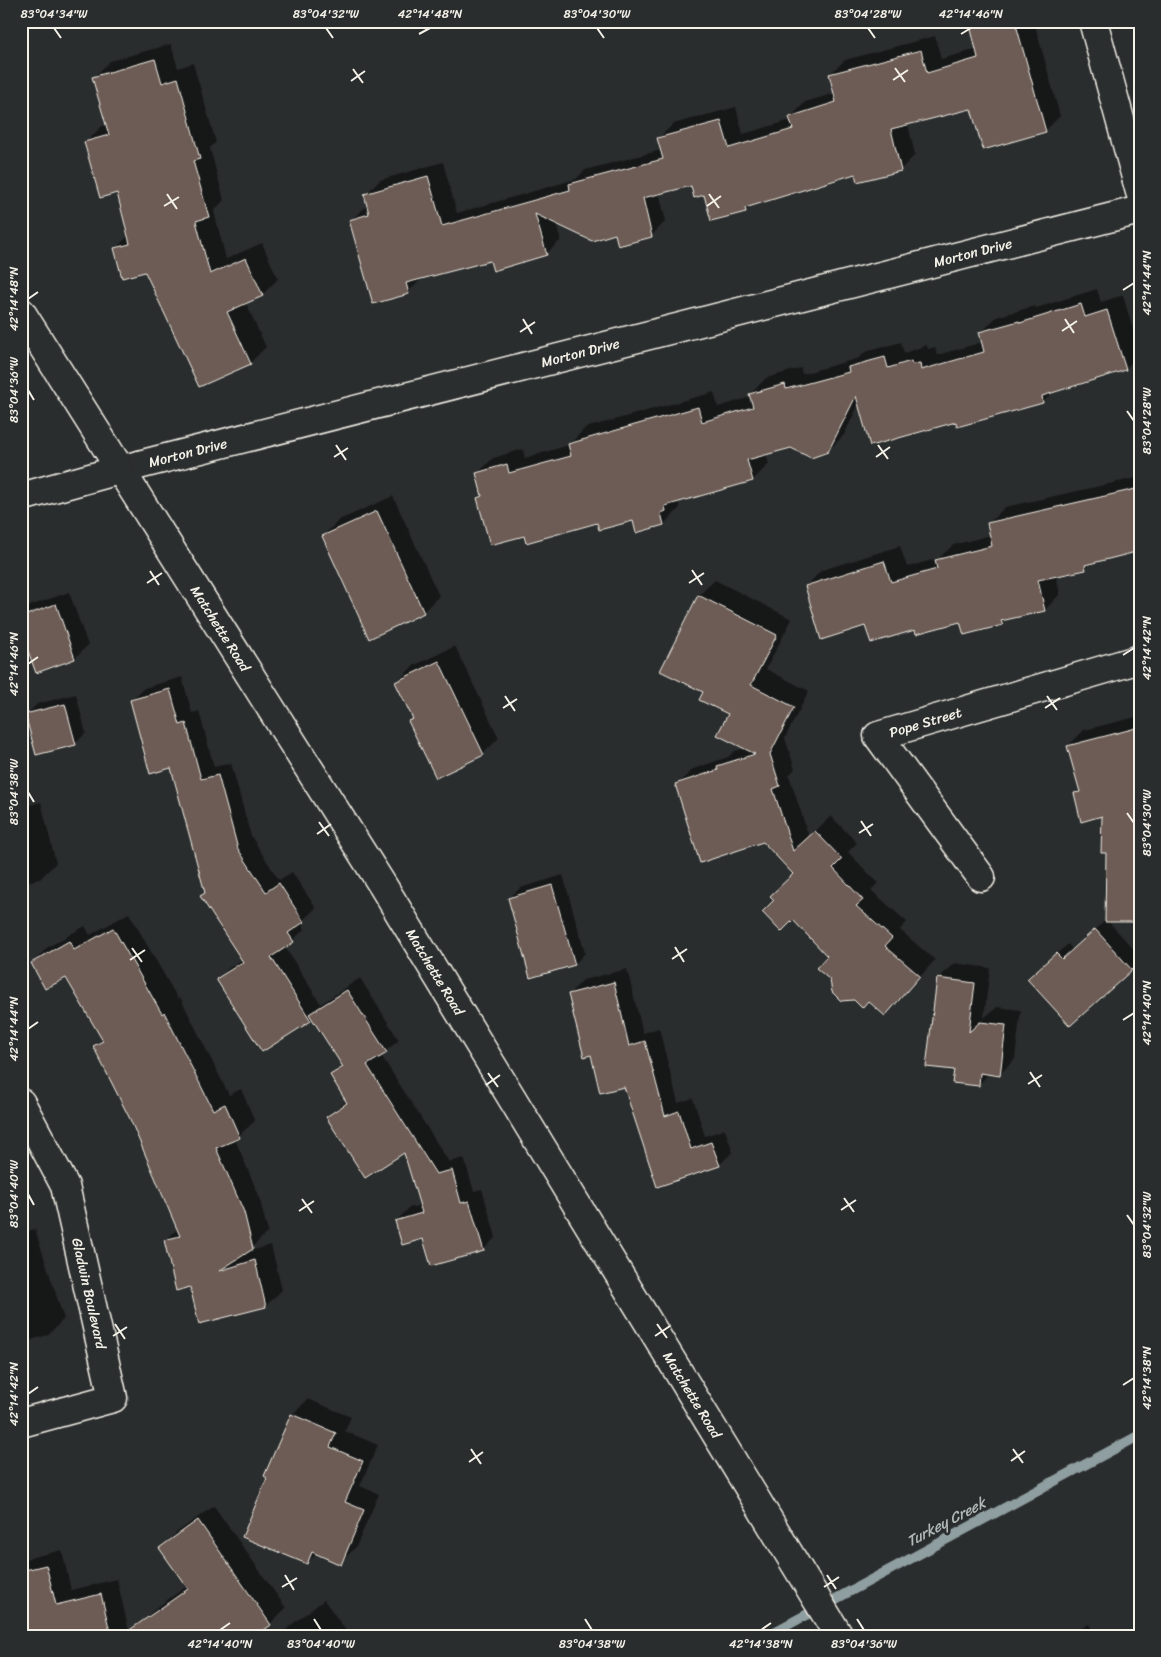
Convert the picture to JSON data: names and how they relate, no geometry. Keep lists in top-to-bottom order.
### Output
{
  "streets": {
    "street": [
      "Morton Drive",
      "Matchette Road",
      "Pope Street",
      "Gladwin Boulevard"
    ]
  },
  "crossings": [
    ["Morton Drive", "Matchette Road"]
  ],
  "water": ["Turkey Creek"],
  "coordinates": [
    "83°04'34\"W",
    "83°04'32\"W",
    "42°14'48\"N",
    "83°04'30\"W",
    "83°04'28\"W",
    "42°14'46\"N",
    "42°14'44\"N",
    "83°04'36\"W",
    "42°14'42\"N",
    "83°04'38\"W",
    "42°14'40\"N",
    "83°04'40\"W",
    "42°14'38\"N"
  ]
}
